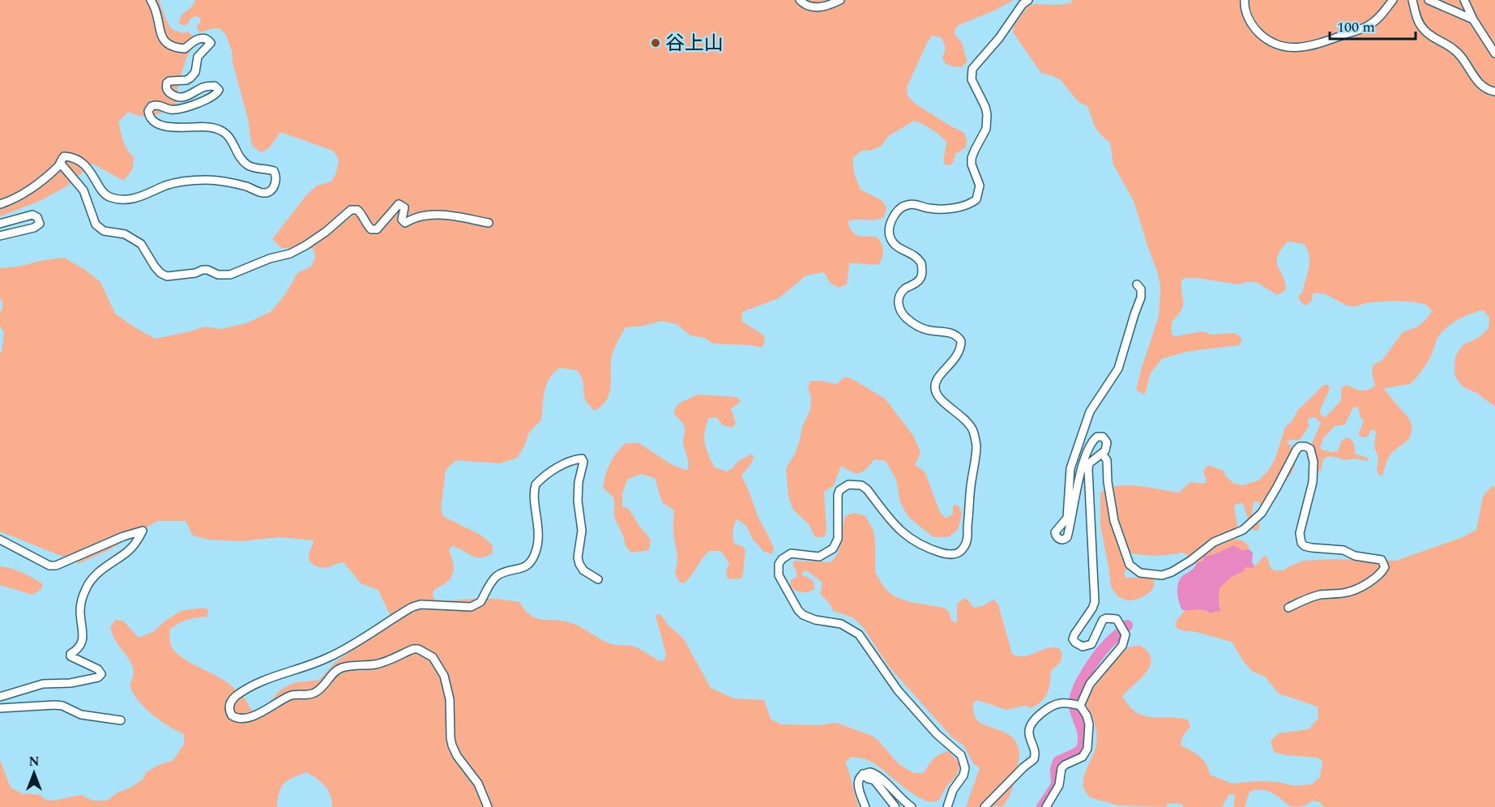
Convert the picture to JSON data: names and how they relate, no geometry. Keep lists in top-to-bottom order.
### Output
{
  "places": ["谷上山"],
  "scale_bar": "100 m",
  "north": "top"
}
